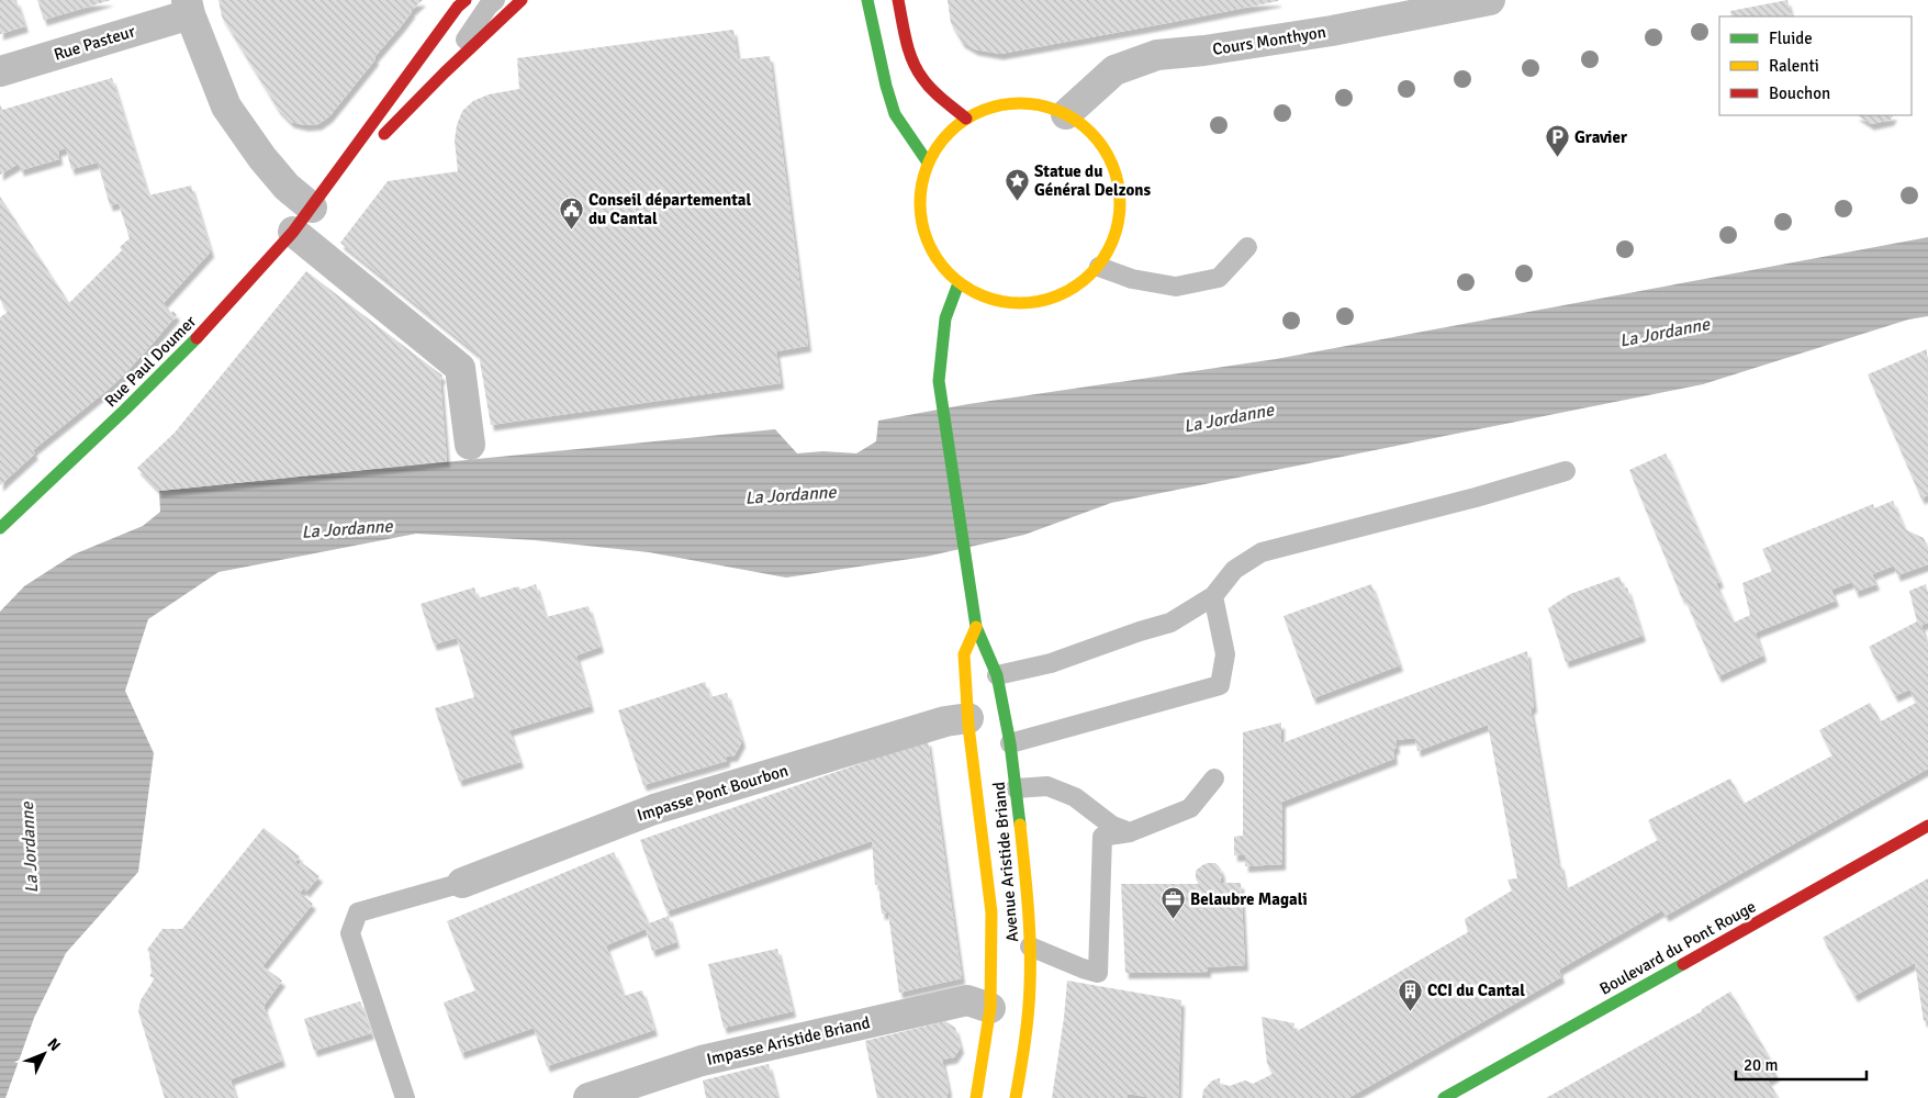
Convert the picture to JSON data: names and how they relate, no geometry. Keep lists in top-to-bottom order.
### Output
{
  "streets": {
    "main road": ["Rue Paul Doumer", "Avenue Aristide Briand", "Boulevard du Pont Rouge"],
    "street": [
      "Cours Monthyon",
      "Rue Pasteur",
      "Impasse Pont Bourbon",
      "Impasse Aristide Briand"
    ]
  },
  "crossings": [
    ["Impasse Pont Bourbon", "Avenue Aristide Briand"],
    ["Avenue Aristide Briand", "Impasse Aristide Briand"]
  ],
  "water": ["La Jordanne"],
  "places": {
    "parking": ["Gravier"],
    "place": ["Statue du Général Delzons"],
    "public building": ["Conseil départemental du Cantal"],
    "office": ["Belaubre Magali"],
    "building": ["CCI du Cantal"]
  },
  "legend": ["Fluide", "Ralenti", "Bouchon"],
  "scale_bar": "20 m",
  "north": "top right"
}
